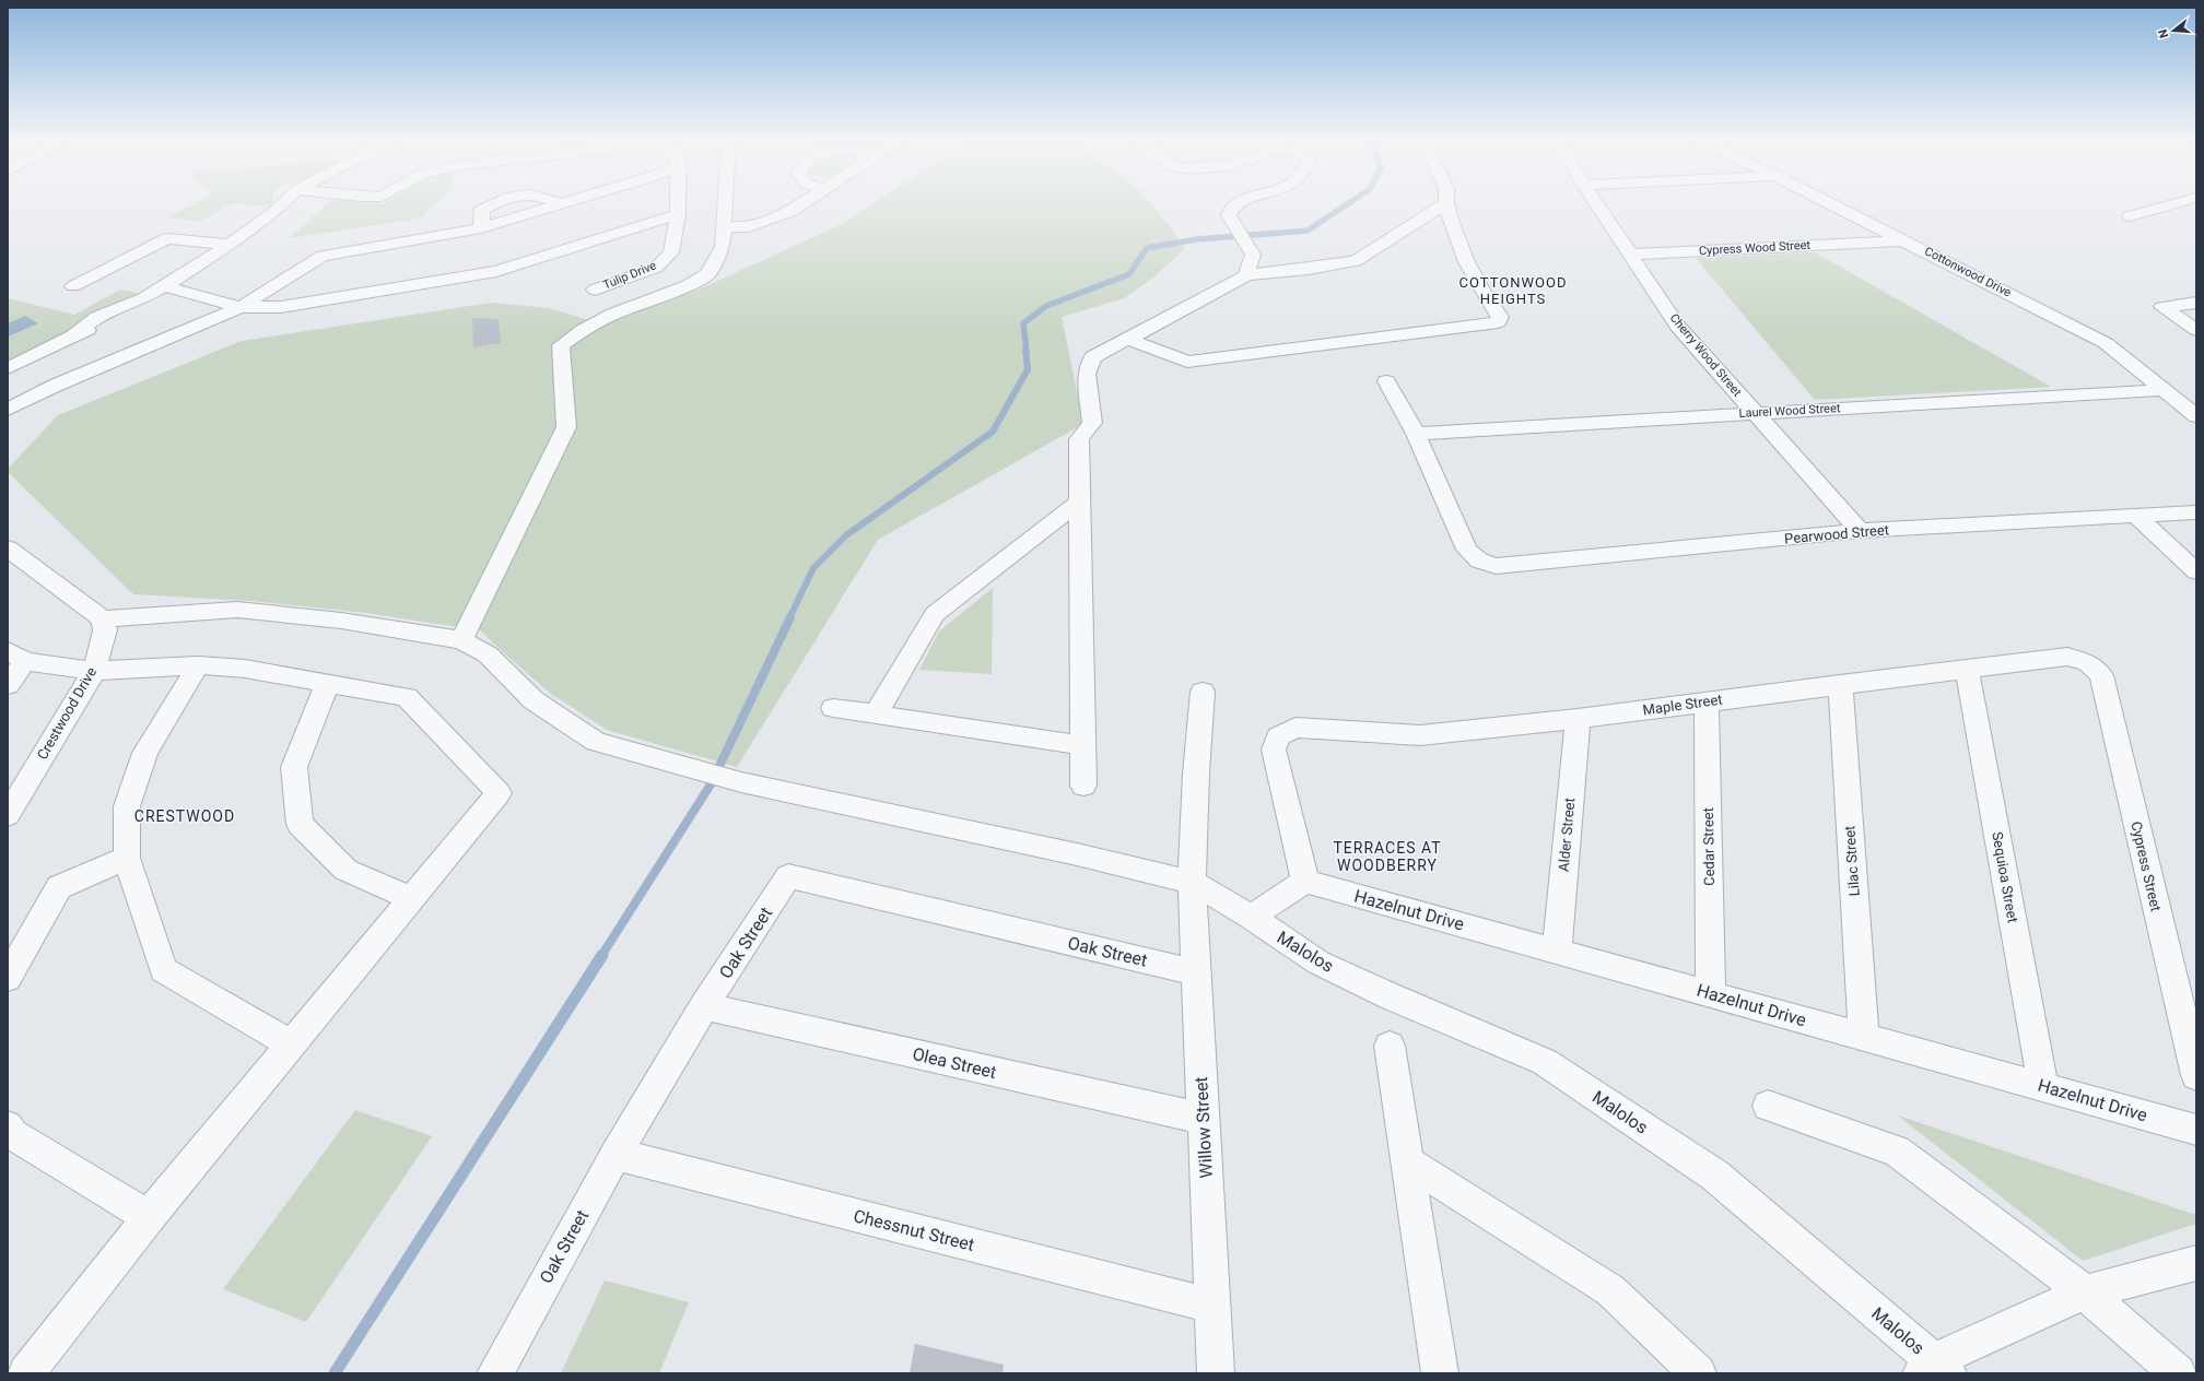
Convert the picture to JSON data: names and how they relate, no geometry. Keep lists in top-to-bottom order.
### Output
{
  "streets": {
    "street": [
      "Cypress Wood Street",
      "Cottonwood Drive",
      "Tulip Drive",
      "Cherry Wood Street",
      "Laurel Wood Street",
      "Pearwood Street",
      "Maple Street",
      "Crestwood Drive",
      "Alder Street",
      "Cedar Street",
      "Lilac Street",
      "Cypress Street",
      "Sequioa Street",
      "Hazelnut Drive",
      "Oak Street",
      "Malolos",
      "Olea Street",
      "Willow Street",
      "Chessnut Street"
    ]
  },
  "crossings": [
    ["Cypress Wood Street", "Cottonwood Drive"],
    ["Cypress Wood Street", "Cherry Wood Street"],
    ["Cottonwood Drive", "Laurel Wood Street"],
    ["Cherry Wood Street", "Laurel Wood Street"],
    ["Cherry Wood Street", "Pearwood Street"],
    ["Laurel Wood Street", "Pearwood Street"],
    ["Maple Street", "Alder Street"],
    ["Maple Street", "Cedar Street"],
    ["Maple Street", "Lilac Street"],
    ["Maple Street", "Cypress Street"],
    ["Maple Street", "Sequioa Street"],
    ["Maple Street", "Hazelnut Drive"],
    ["Crestwood Drive", "Malolos"],
    ["Alder Street", "Hazelnut Drive"],
    ["Cedar Street", "Hazelnut Drive"],
    ["Lilac Street", "Hazelnut Drive"],
    ["Sequioa Street", "Hazelnut Drive"],
    ["Oak Street", "Olea Street"],
    ["Oak Street", "Willow Street"],
    ["Oak Street", "Chessnut Street"],
    ["Malolos", "Willow Street"],
    ["Olea Street", "Willow Street"],
    ["Willow Street", "Chessnut Street"]
  ],
  "districts": ["COTTONWOOD HEIGHTS", "CRESTWOOD", "TERRACES AT WOODBERRY"],
  "north": "left"
}
